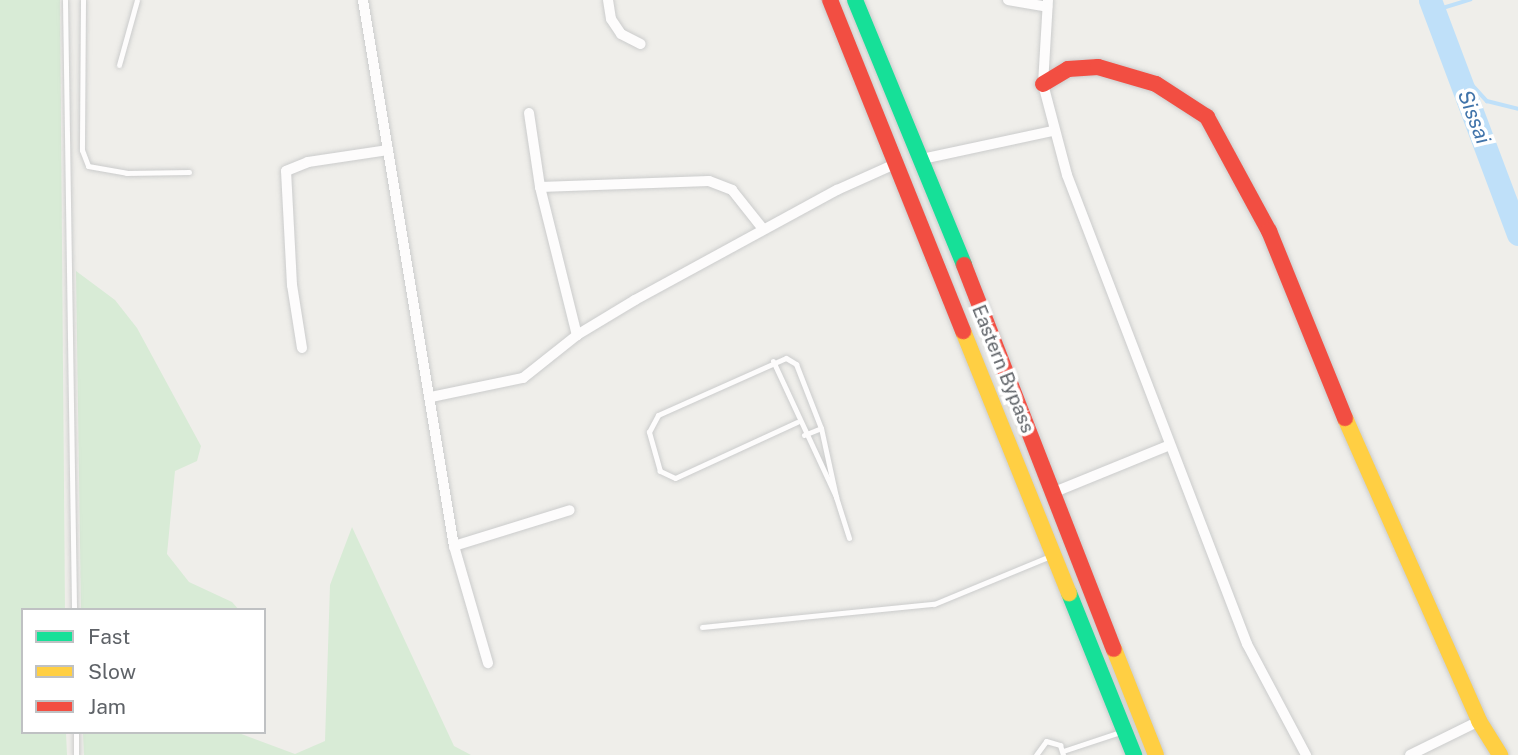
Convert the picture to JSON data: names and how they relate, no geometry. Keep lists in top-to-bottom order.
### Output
{
  "streets": {
    "main road": ["Eastern Bypass"]
  },
  "water": ["Sissai"],
  "legend": ["Fast", "Slow", "Jam"]
}
